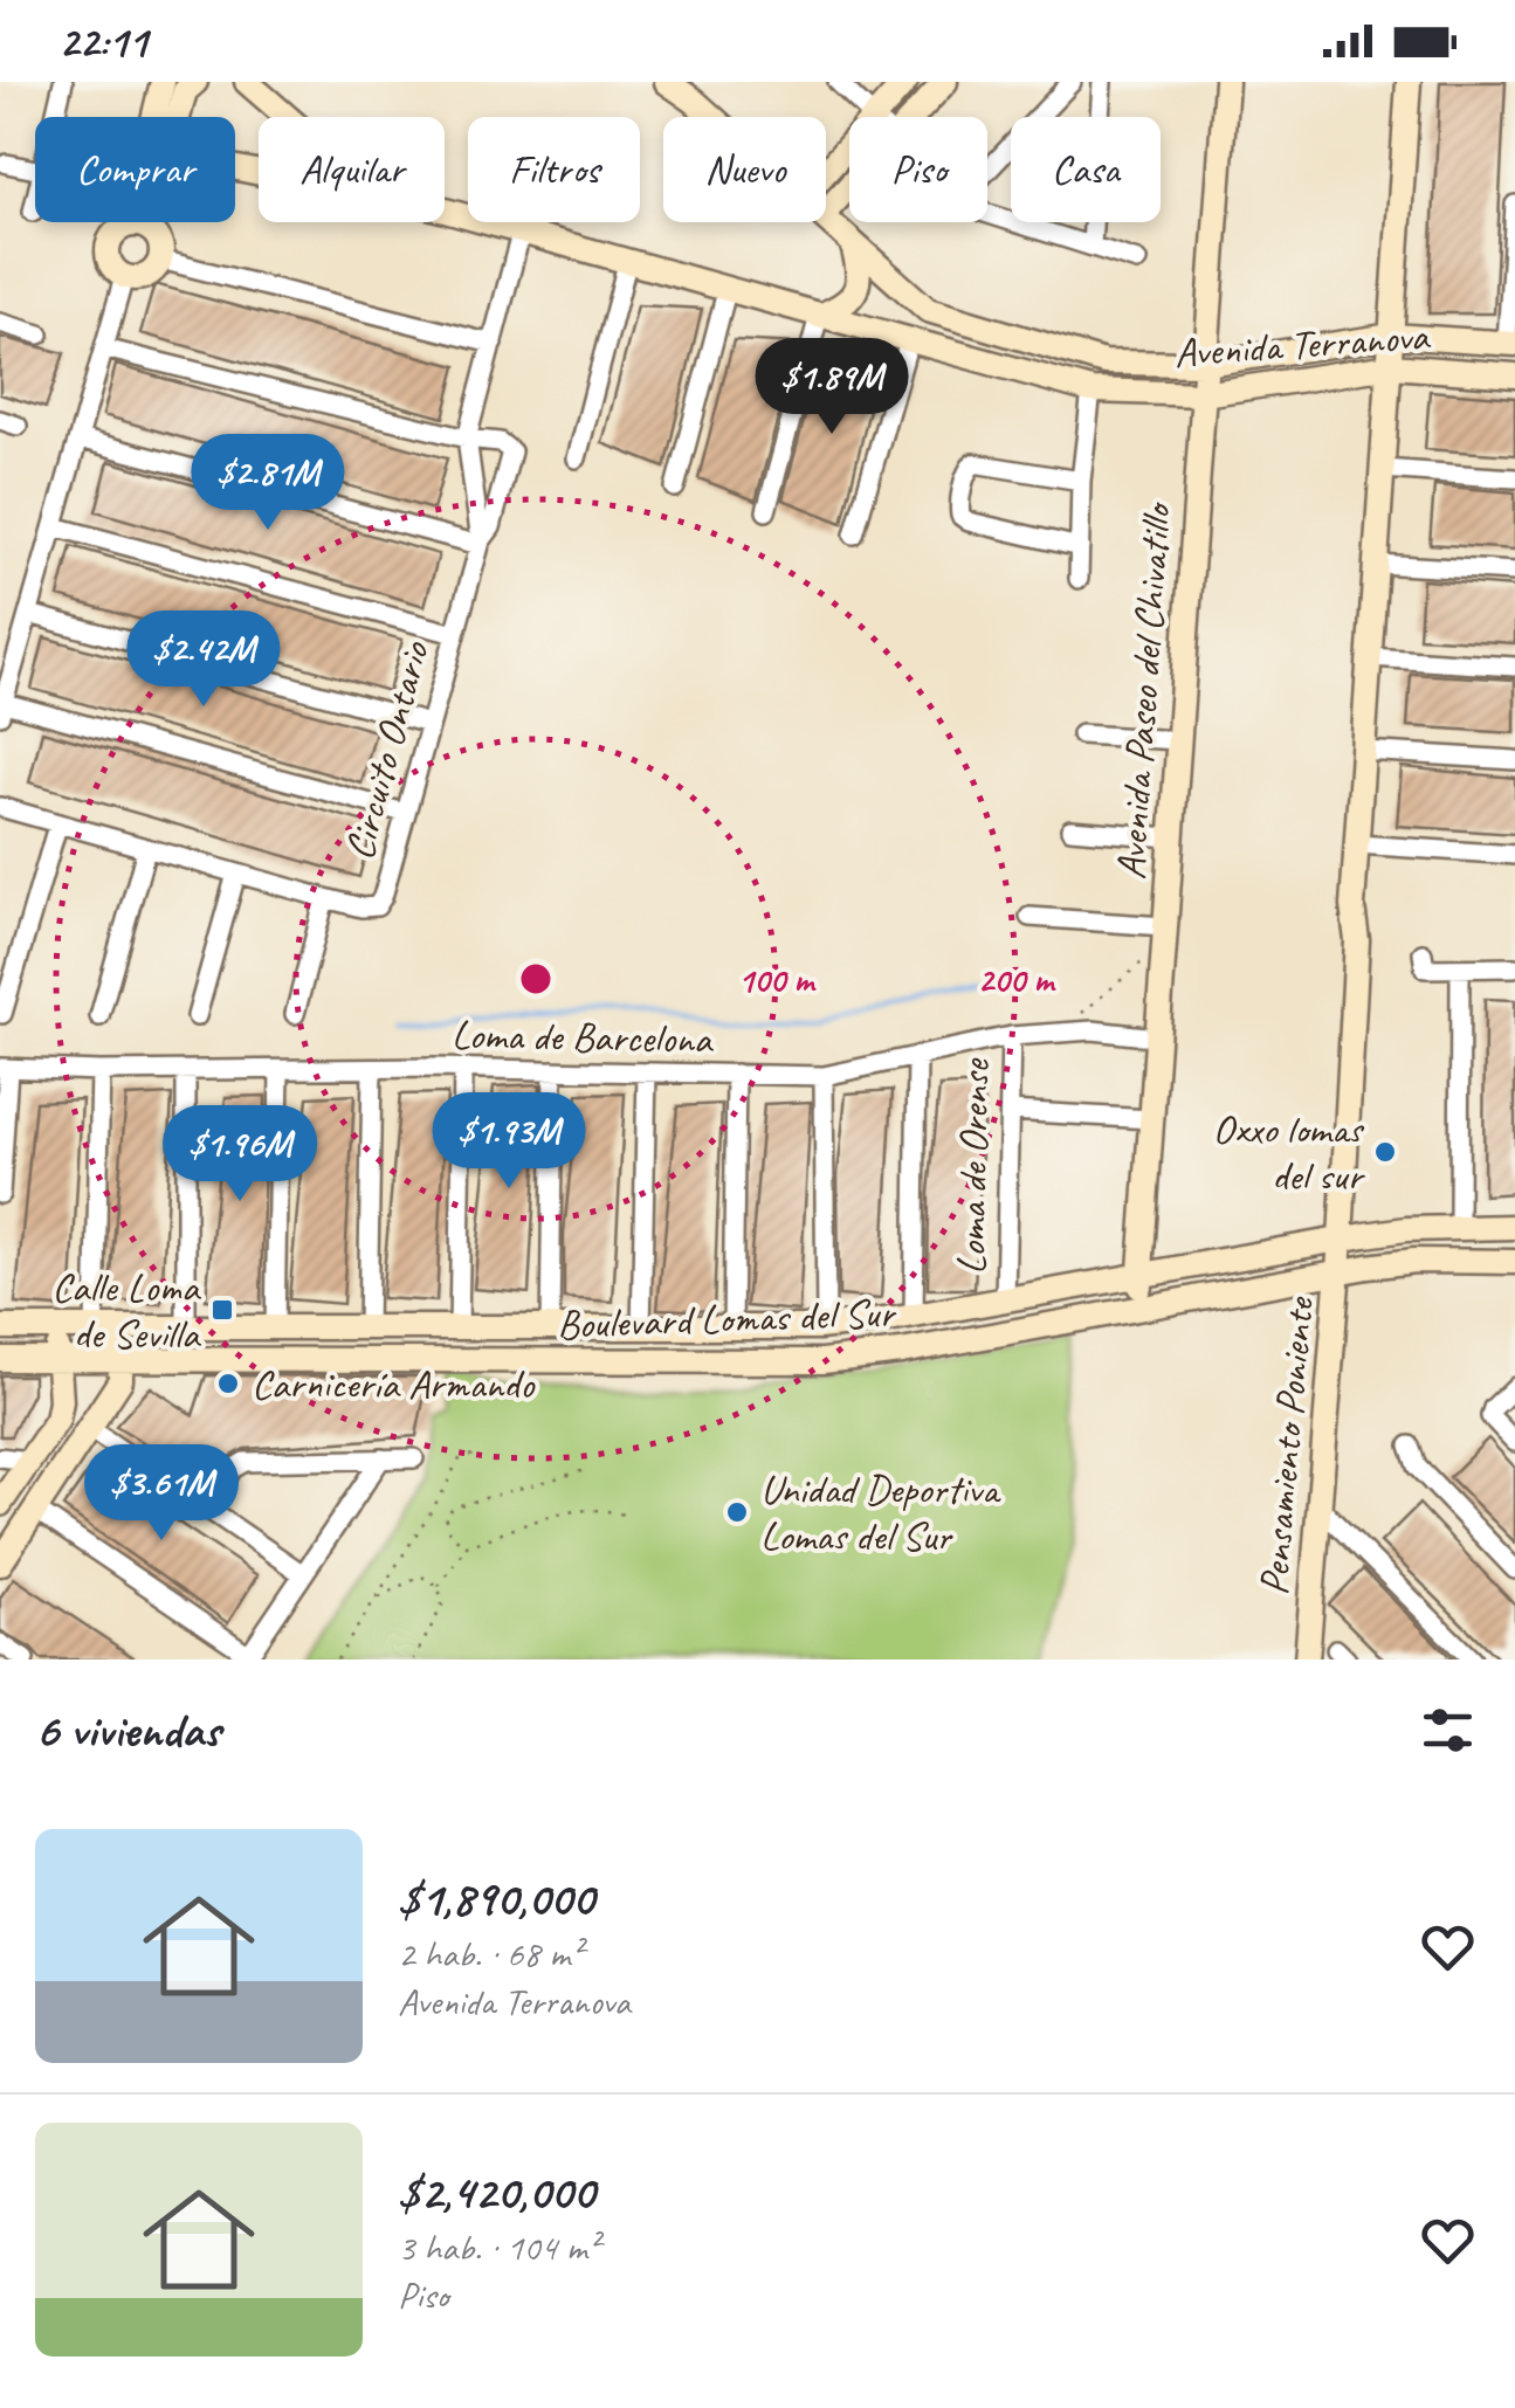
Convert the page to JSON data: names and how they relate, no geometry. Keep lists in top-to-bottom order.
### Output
{
  "streets": {
    "street": [
      "Avenida Terranova",
      "Avenida Paseo del Chivatillo",
      "Circuito Ontario",
      "Loma de Barcelona",
      "Loma de Orense",
      "Boulevard Lomas del Sur",
      "Pensamiento Poniente"
    ]
  },
  "crossings": [
    ["Avenida Terranova", "Avenida Paseo del Chivatillo"],
    ["Avenida Terranova", "Circuito Ontario"],
    ["Avenida Paseo del Chivatillo", "Loma de Barcelona"],
    ["Avenida Paseo del Chivatillo", "Boulevard Lomas del Sur"],
    ["Loma de Barcelona", "Loma de Orense"],
    ["Loma de Orense", "Boulevard Lomas del Sur"],
    ["Boulevard Lomas del Sur", "Pensamiento Poniente"]
  ],
  "places": {
    "other": ["Oxxo lomas del sur", "Carnicería Armando", "Unidad Deportiva Lomas del Sur"],
    "transit": ["Calle Loma de Sevilla"]
  },
  "page": {
    "status": "22:11",
    "chip": [
      "Comprar",
      "Alquilar",
      "Filtros",
      "Nuevo",
      "Piso",
      "Casa"
    ],
    "price": [
      "$1.89M",
      "$2.81M",
      "$2.42M",
      "$1.93M",
      "$1.96M",
      "$3.61M"
    ],
    "heading": "6 viviendas",
    "list": [
      {
        "name": "$1,890,000",
        "note": "2 hab. · 68 m² · Avenida Terranova"
      },
      {
        "name": "$2,420,000",
        "note": "3 hab. · 104 m² · Piso"
      }
    ]
  },
  "rings": ["100 m", "200 m"]
}
